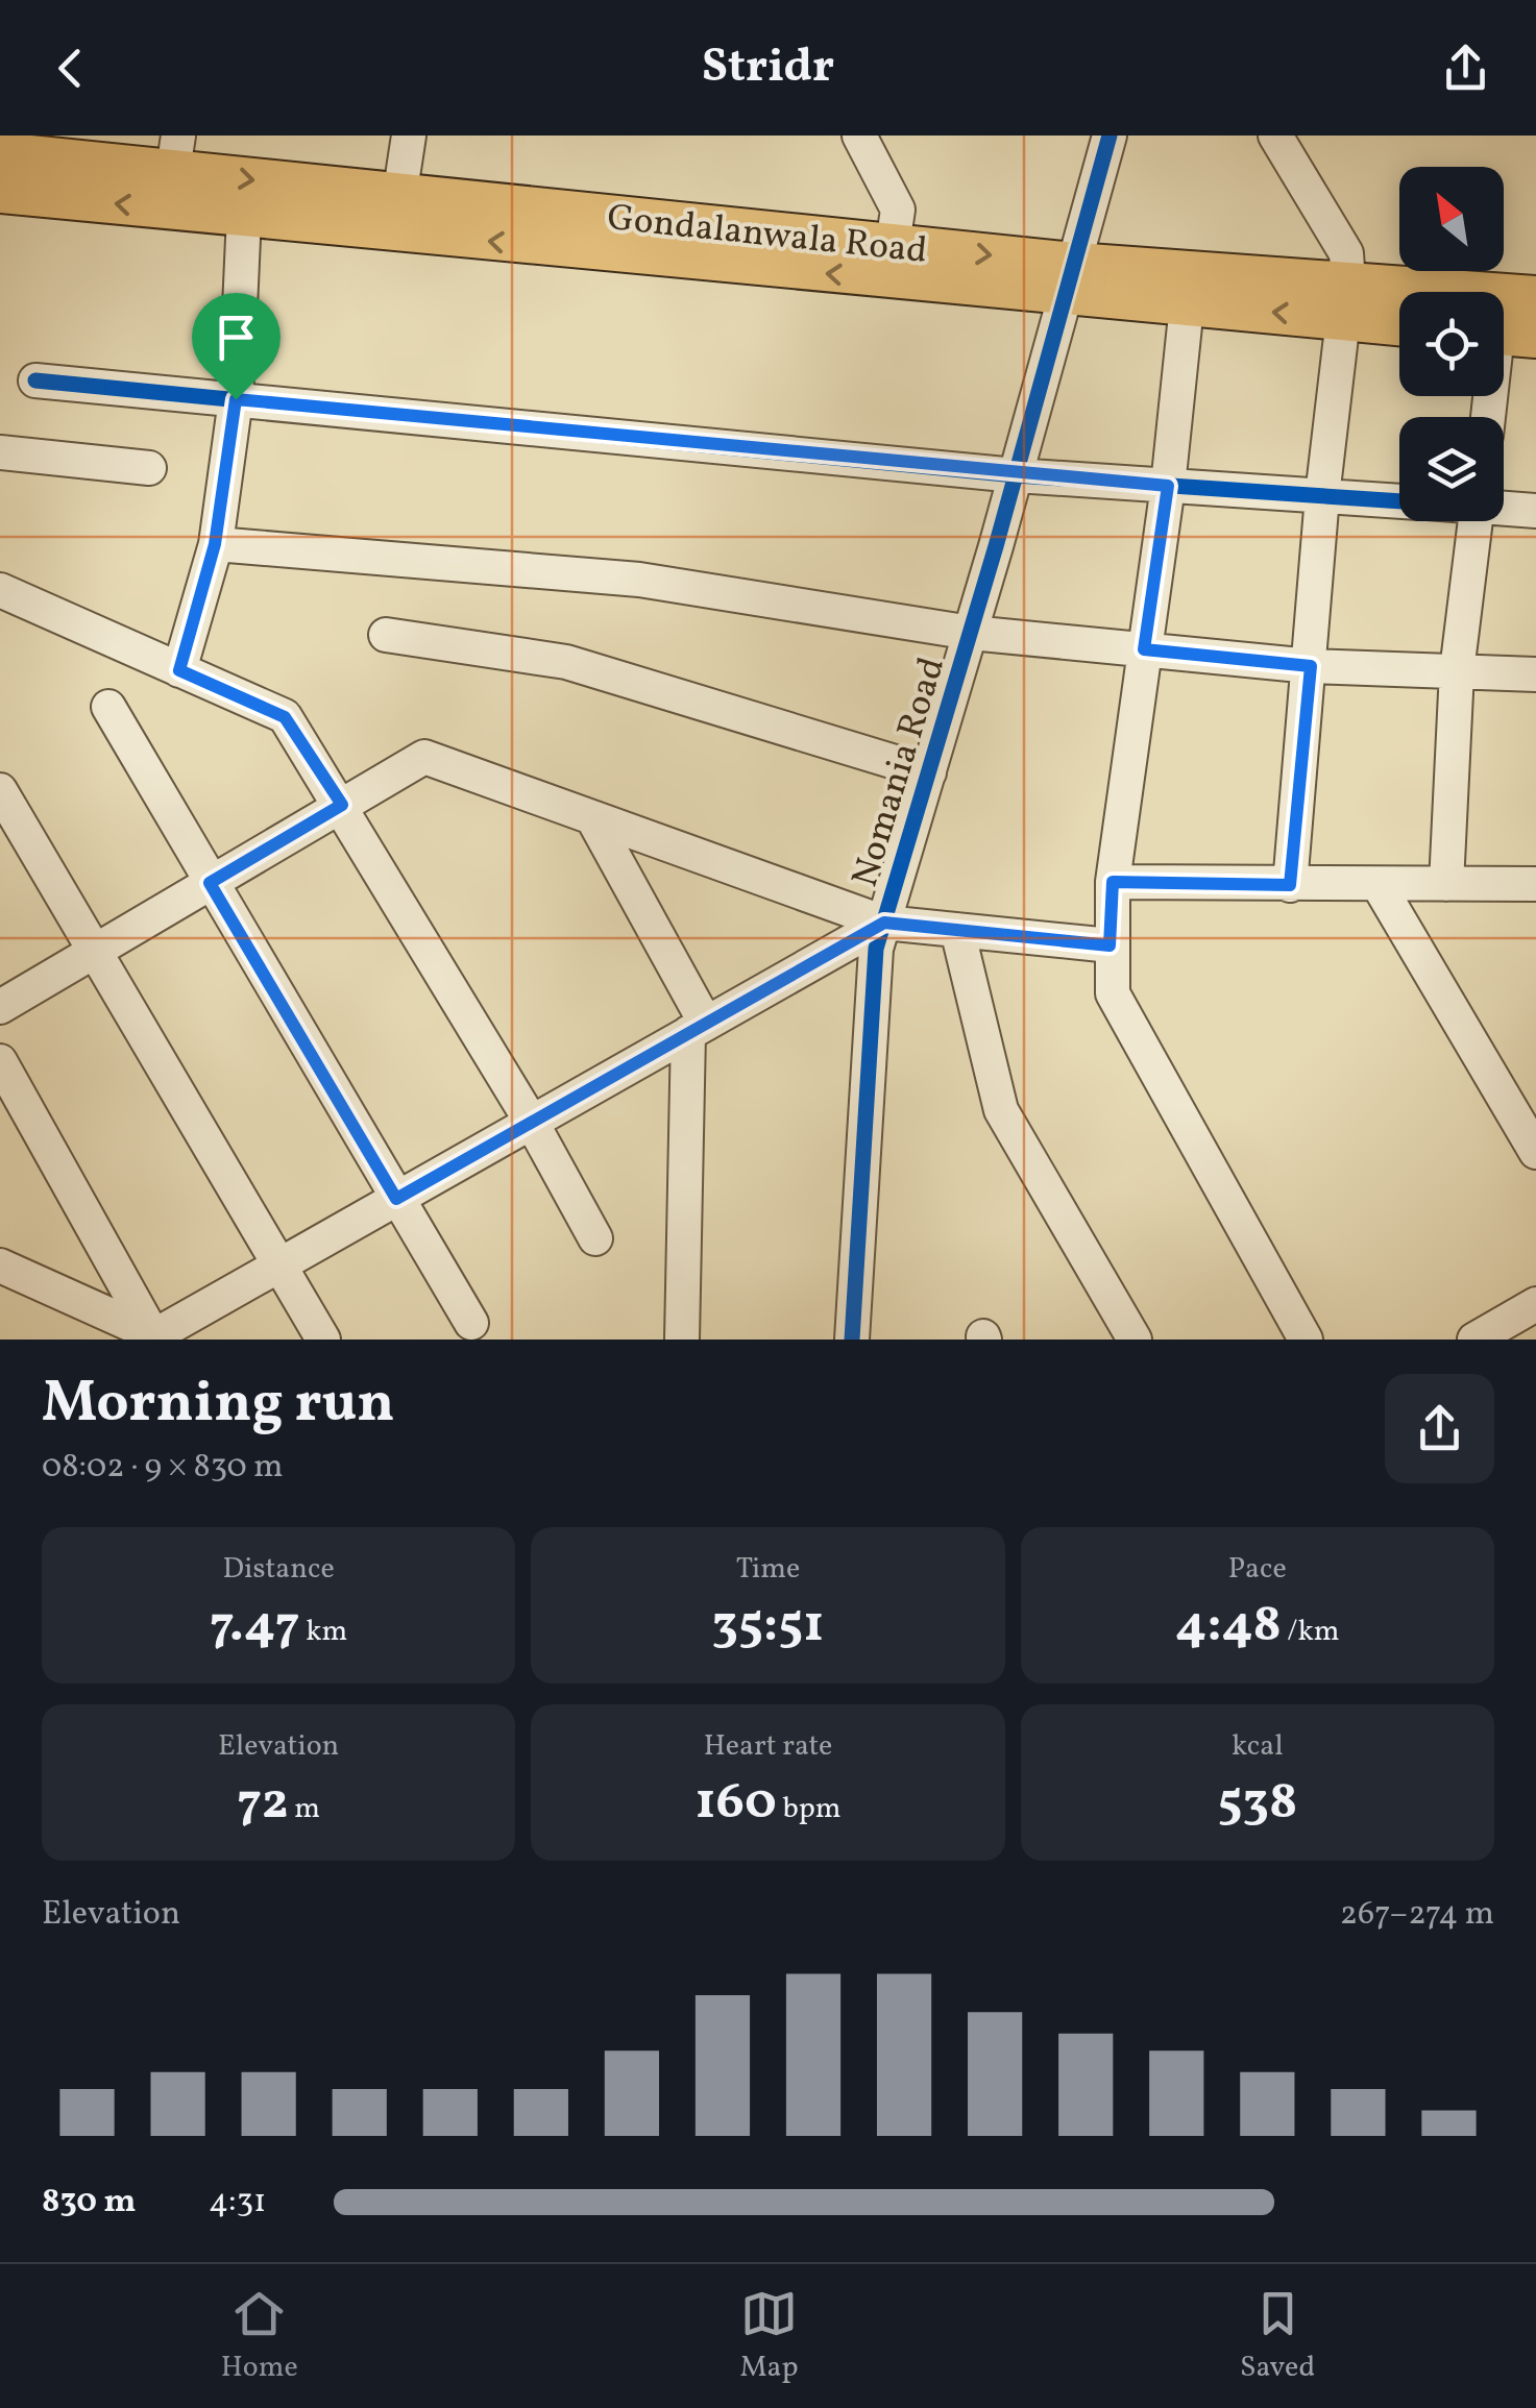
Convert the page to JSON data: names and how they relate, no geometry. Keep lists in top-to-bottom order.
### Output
{
  "streets": {
    "main road": ["Gondalanwala Road"],
    "street": ["Nomania Road"]
  },
  "crossings": [
    ["Gondalanwala Road", "Nomania Road"]
  ],
  "north": "top left",
  "page": {
    "header": "Stridr",
    "heading": ["Morning run", "08:02 · 9 × 830 m"],
    "stats": [
      ["Distance", "7.47 km"],
      ["Time", "35:51"],
      ["Pace", "4:48 /km"],
      ["Elevation", "72 m"],
      ["Heart rate", "160 bpm"],
      ["kcal", "538"]
    ],
    "chart": ["Elevation", "267–274 m"],
    "list": [
      {
        "name": "830 m",
        "note": "4:31"
      }
    ],
    "tabs": ["Home", "Map", "Saved"]
  }
}
